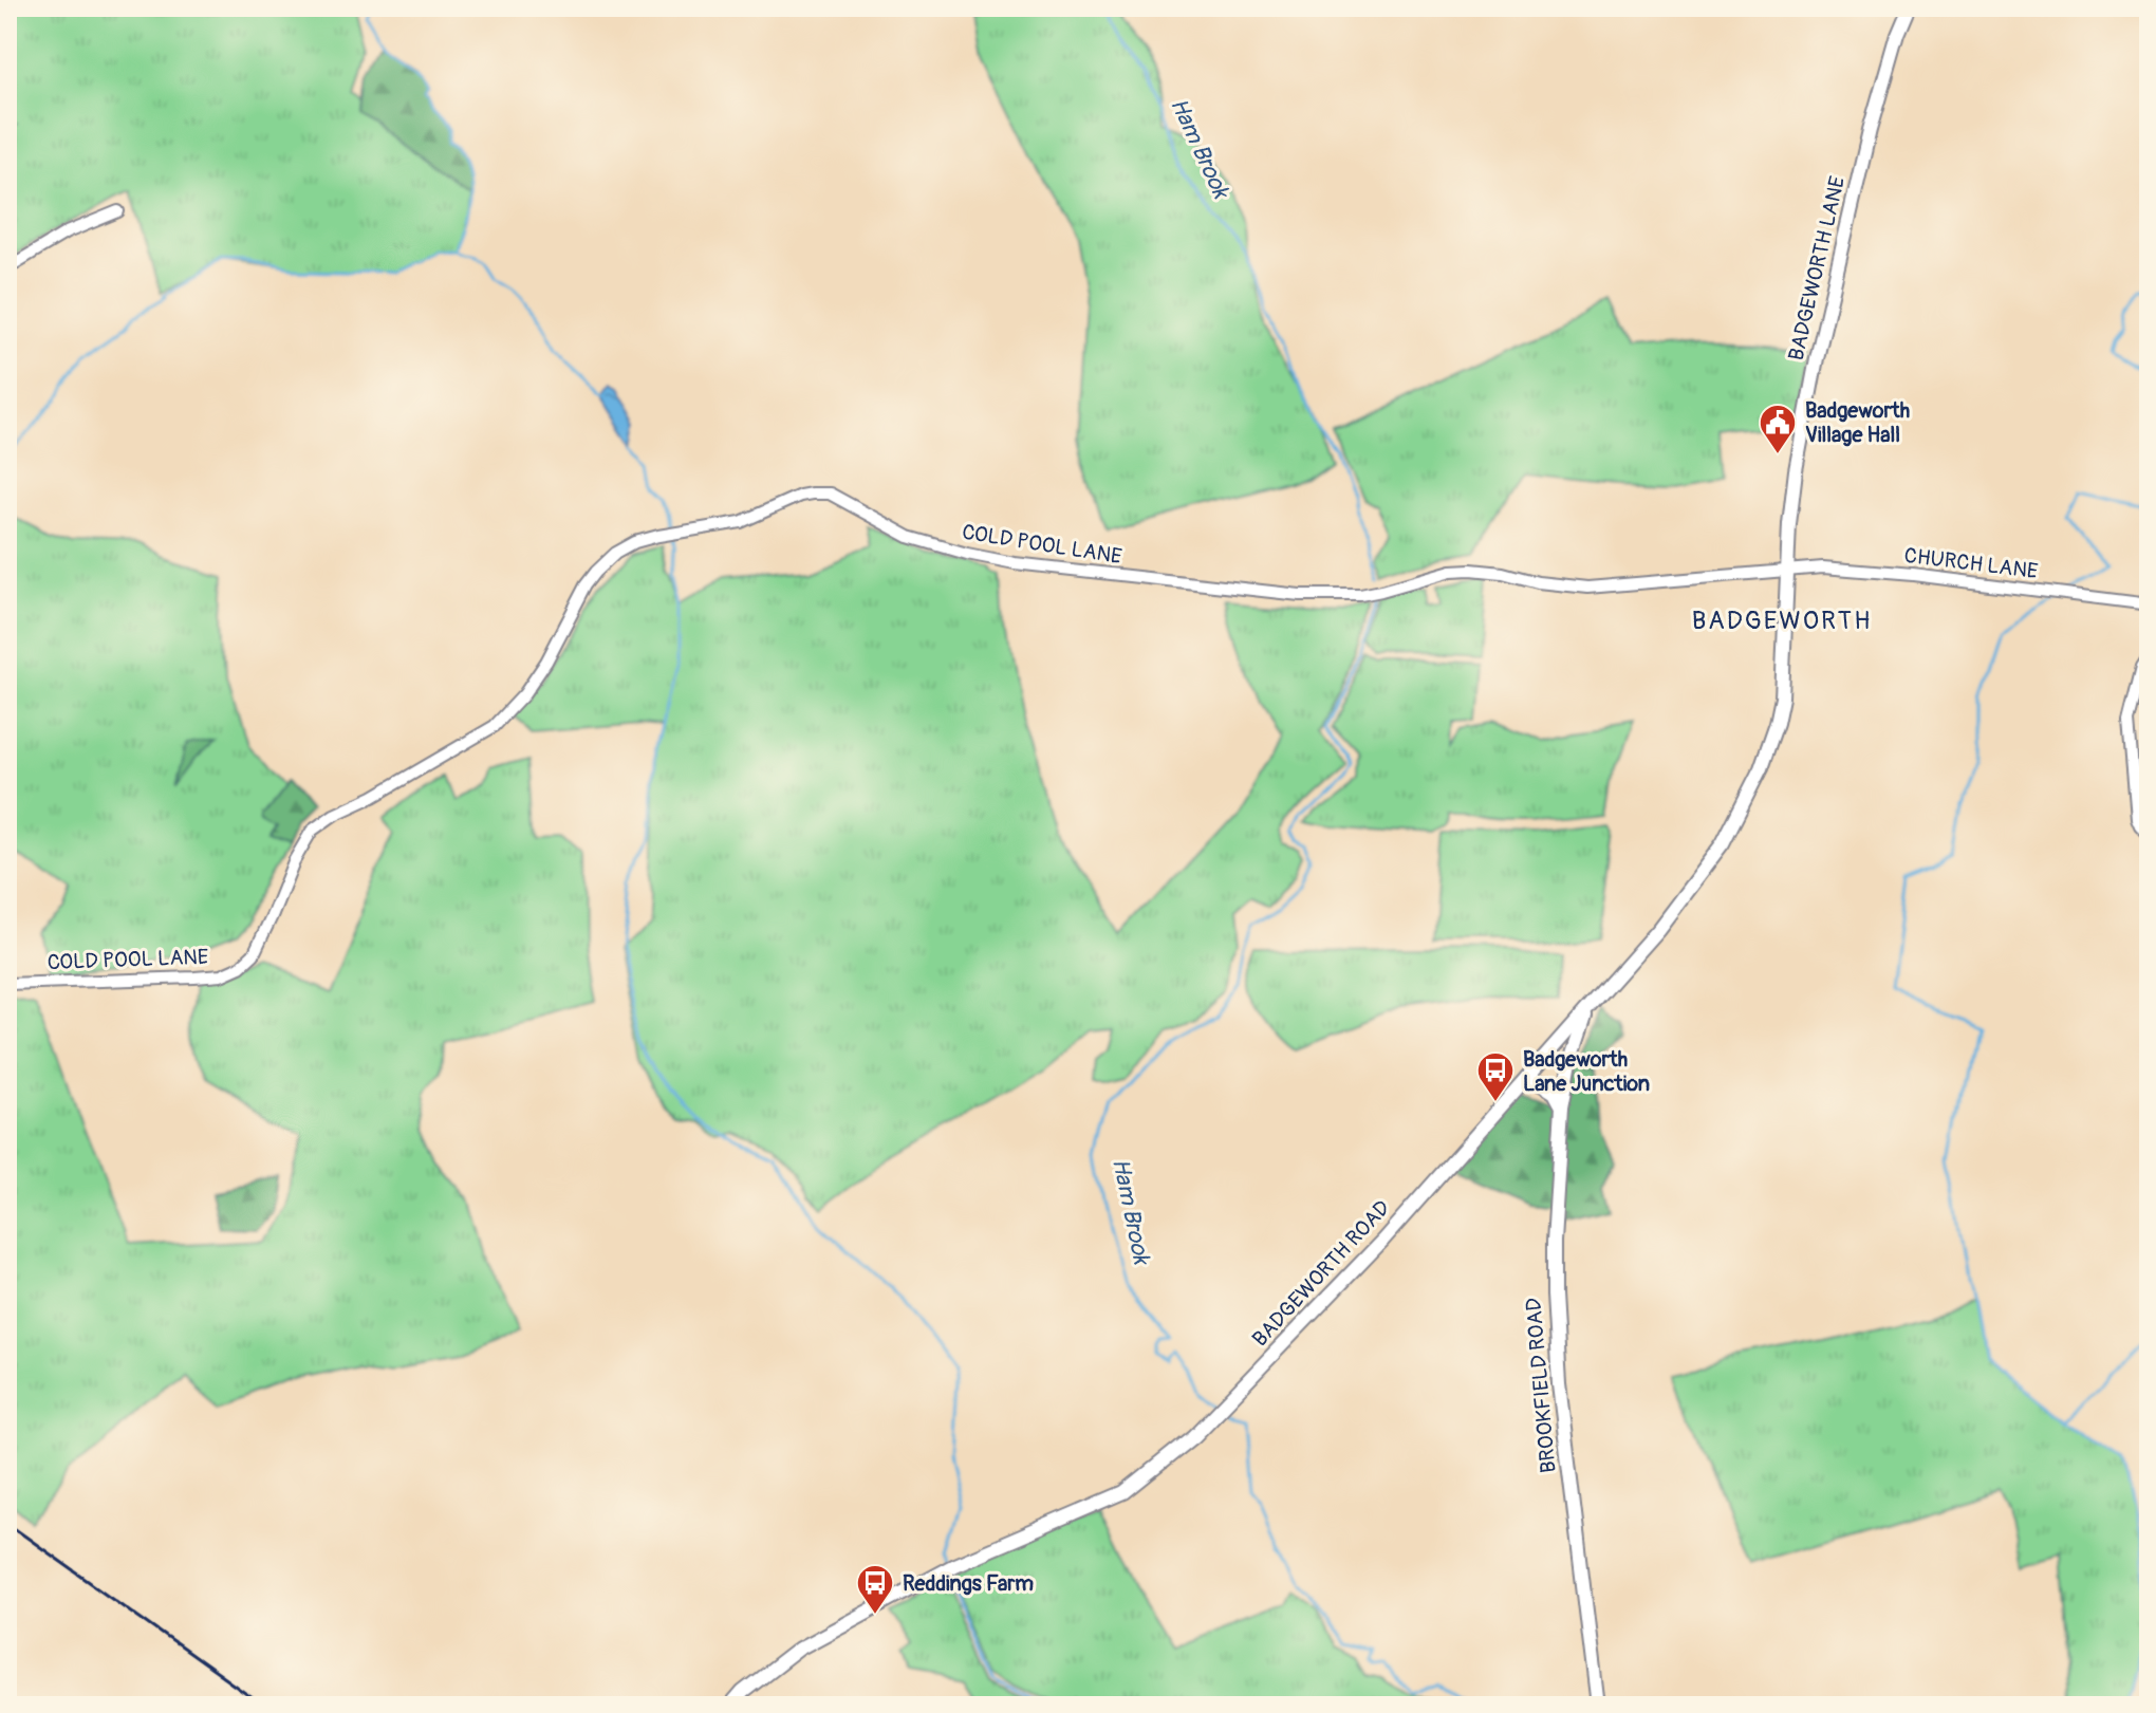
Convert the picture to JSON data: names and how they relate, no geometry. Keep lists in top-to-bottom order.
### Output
{
  "streets": {
    "street": [
      "BADGEWORTH LANE",
      "COLD POOL LANE",
      "CHURCH LANE",
      "BADGEWORTH ROAD",
      "BROOKFIELD ROAD"
    ]
  },
  "crossings": [
    ["BADGEWORTH LANE", "COLD POOL LANE"],
    ["BADGEWORTH LANE", "CHURCH LANE"],
    ["BADGEWORTH LANE", "BADGEWORTH ROAD"],
    ["COLD POOL LANE", "CHURCH LANE"],
    ["BADGEWORTH ROAD", "BROOKFIELD ROAD"]
  ],
  "districts": ["BADGEWORTH"],
  "water": ["Ham Brook"],
  "places": {
    "public building": ["Badgeworth Village Hall"],
    "bus stop": ["Badgeworth Lane Junction", "Reddings Farm"]
  }
}
